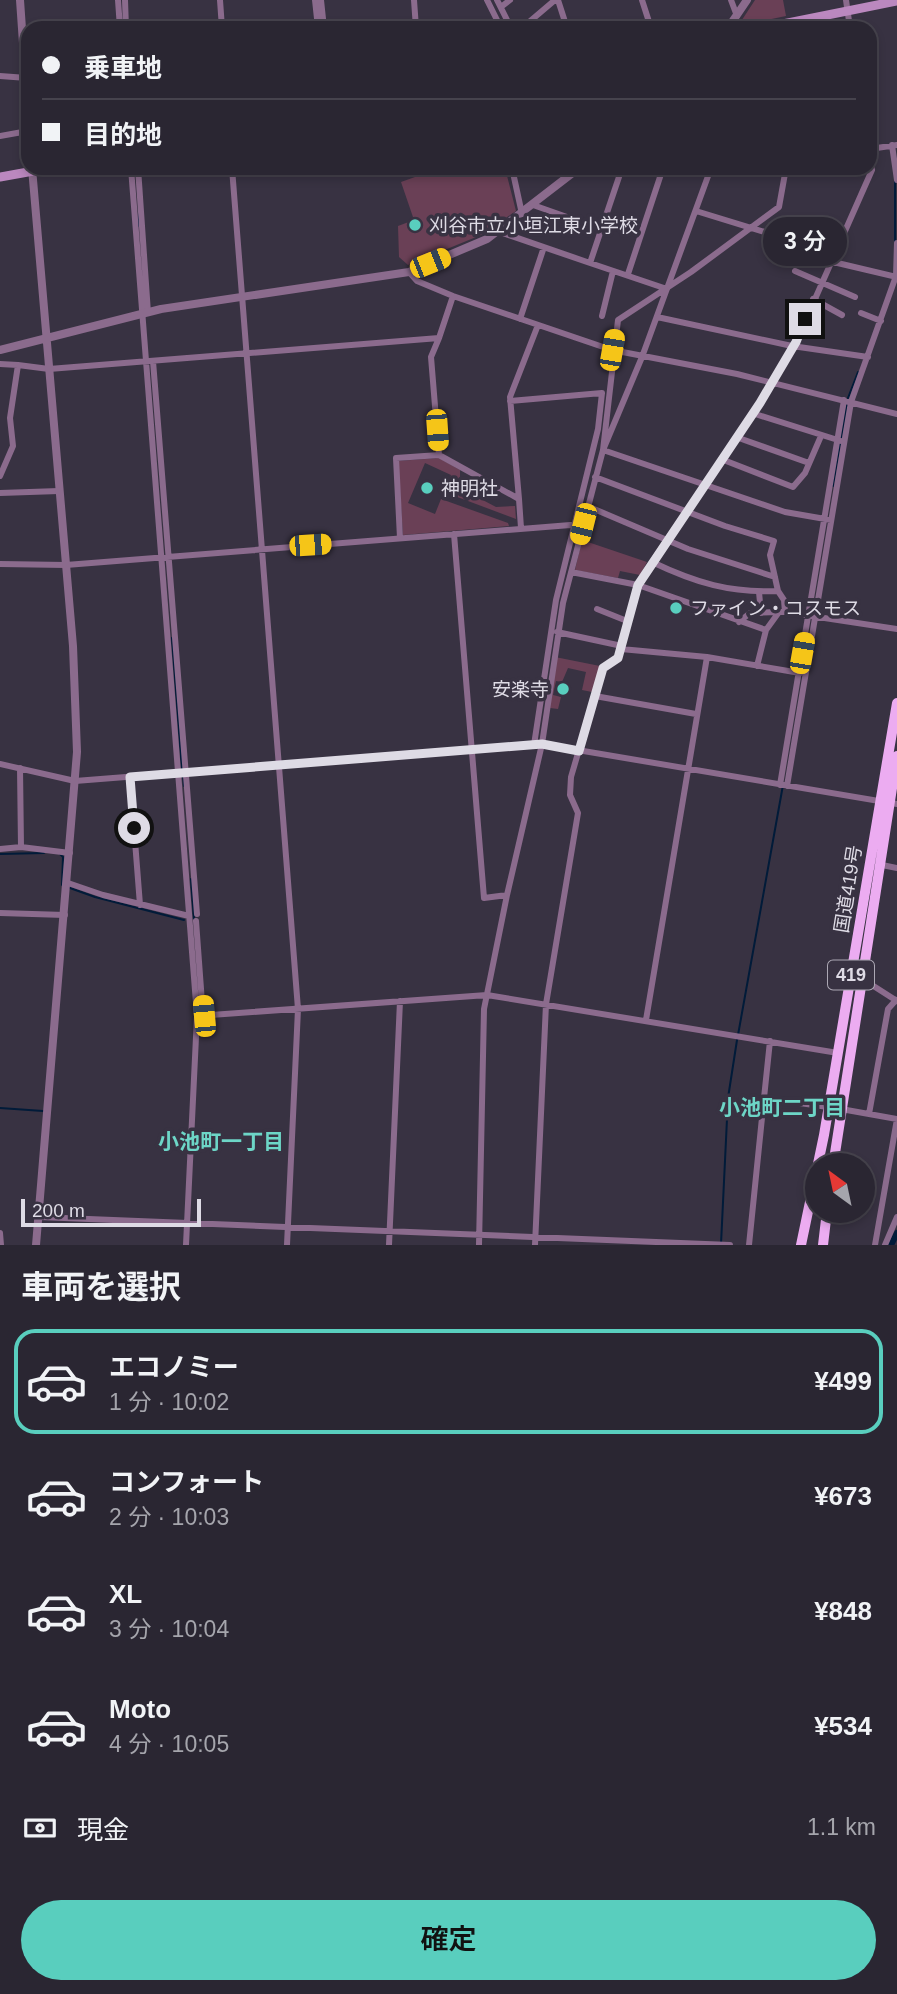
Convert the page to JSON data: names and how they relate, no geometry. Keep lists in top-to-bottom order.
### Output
{
  "streets": {
    "highway": ["国道419号", "419"]
  },
  "districts": ["小池町二丁目", "小池町一丁目"],
  "places": [
    "刈谷市立小垣江東小学校",
    "神明社",
    "ファイン・コスモス",
    "安楽寺"
  ],
  "scale_bar": "200 m",
  "north": "top left",
  "page": {
    "banner": ["乗車地", "目的地"],
    "bubble": "3 分",
    "scale": "200 m",
    "heading": "車両を選択",
    "list": [
      {
        "name": "エコノミー",
        "note": "1 分 · 10:02",
        "value": "¥499"
      },
      {
        "name": "コンフォート",
        "note": "2 分 · 10:03",
        "value": "¥673"
      },
      {
        "name": "XL",
        "note": "3 分 · 10:04",
        "value": "¥848"
      },
      {
        "name": "Moto",
        "note": "4 分 · 10:05",
        "value": "¥534"
      }
    ],
    "pay": ["現金", "1.1 km"],
    "buttons": "確定"
  }
}
